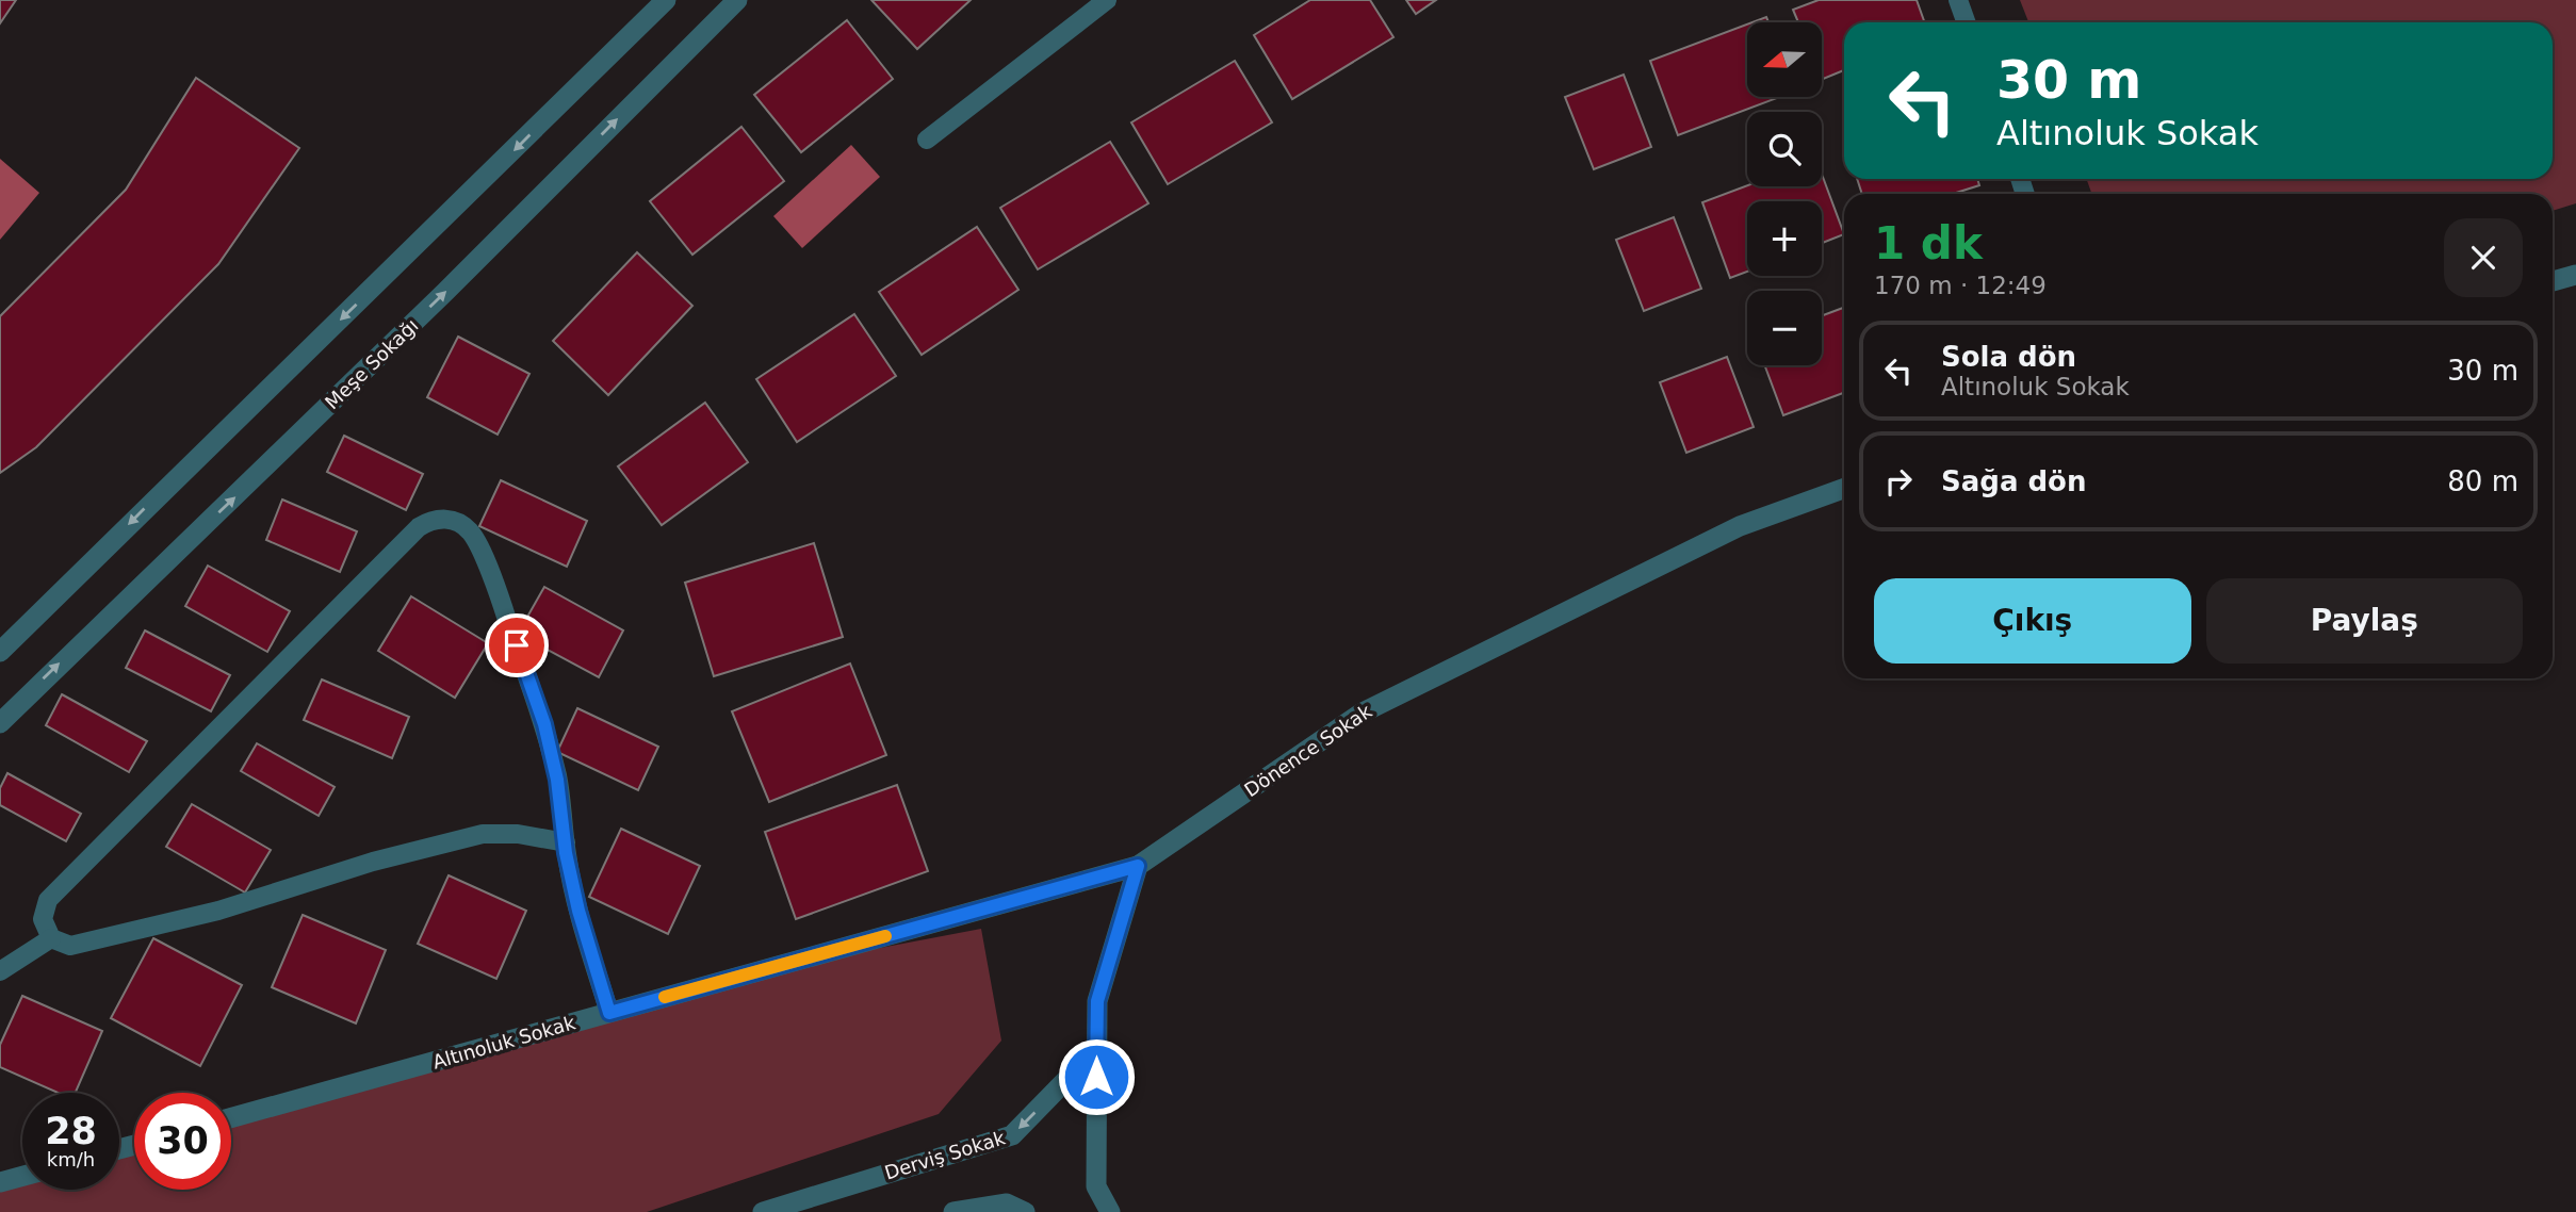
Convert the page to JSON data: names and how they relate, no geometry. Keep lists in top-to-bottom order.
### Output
{
  "streets": {
    "street": [
      "Meşe Sokağı",
      "Dönence Sokak",
      "Altınoluk Sokak",
      "Derviş Sokak"
    ]
  },
  "crossings": [
    ["Dönence Sokak", "Altınoluk Sokak"]
  ],
  "one_way": ["Derviş Sokak"],
  "north": "left",
  "page": {
    "map_buttons": ["+", "−"],
    "turn": ["30 m", "Altınoluk Sokak"],
    "heading": ["1 dk", "170 m · 12:49"],
    "list": [
      {
        "name": "Sola dön",
        "note": "Altınoluk Sokak",
        "value": "30 m"
      },
      {
        "name": "Sağa dön",
        "value": "80 m"
      }
    ],
    "buttons": ["Çıkış", "Paylaş"],
    "speed": "28 km/h",
    "limit": "30"
  }
}
